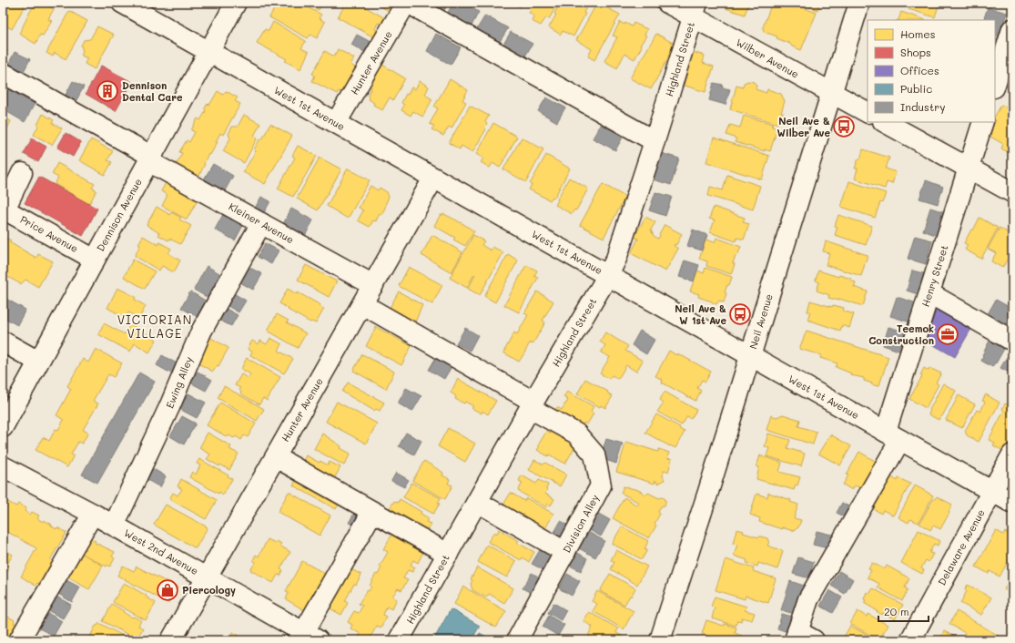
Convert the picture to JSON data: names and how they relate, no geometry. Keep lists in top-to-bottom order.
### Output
{
  "streets": {
    "street": [
      "Wilber Avenue",
      "Highland Street",
      "Hunter Avenue",
      "West 1st Avenue",
      "Dennison Avenue",
      "Kleiner Avenue",
      "Price Avenue",
      "Henry Street",
      "Neil Avenue",
      "Ewing Alley",
      "Division Alley",
      "Delaware Avenue",
      "West 2nd Avenue"
    ]
  },
  "crossings": [
    ["Wilber Avenue", "Highland Street"],
    ["Wilber Avenue", "Neil Avenue"],
    ["Highland Street", "West 1st Avenue"],
    ["Highland Street", "Division Alley"],
    ["Hunter Avenue", "West 1st Avenue"],
    ["Hunter Avenue", "Kleiner Avenue"],
    ["Hunter Avenue", "Division Alley"],
    ["Hunter Avenue", "West 2nd Avenue"],
    ["West 1st Avenue", "Dennison Avenue"],
    ["West 1st Avenue", "Henry Street"],
    ["West 1st Avenue", "Neil Avenue"],
    ["West 1st Avenue", "Delaware Avenue"],
    ["Dennison Avenue", "Kleiner Avenue"],
    ["Dennison Avenue", "Price Avenue"],
    ["Kleiner Avenue", "Ewing Alley"],
    ["Ewing Alley", "West 2nd Avenue"]
  ],
  "districts": ["VICTORIAN VILLAGE"],
  "places": {
    "building": ["Dennison Dental Care"],
    "bus stop": ["Neil Ave & Wilber Ave", "Neil Ave & W 1st Ave"],
    "office": ["Teemok Construction"],
    "shop": ["Piercology"]
  },
  "legend": [
    "Homes",
    "Shops",
    "Offices",
    "Public",
    "Industry"
  ],
  "scale_bar": "20 m"
}
